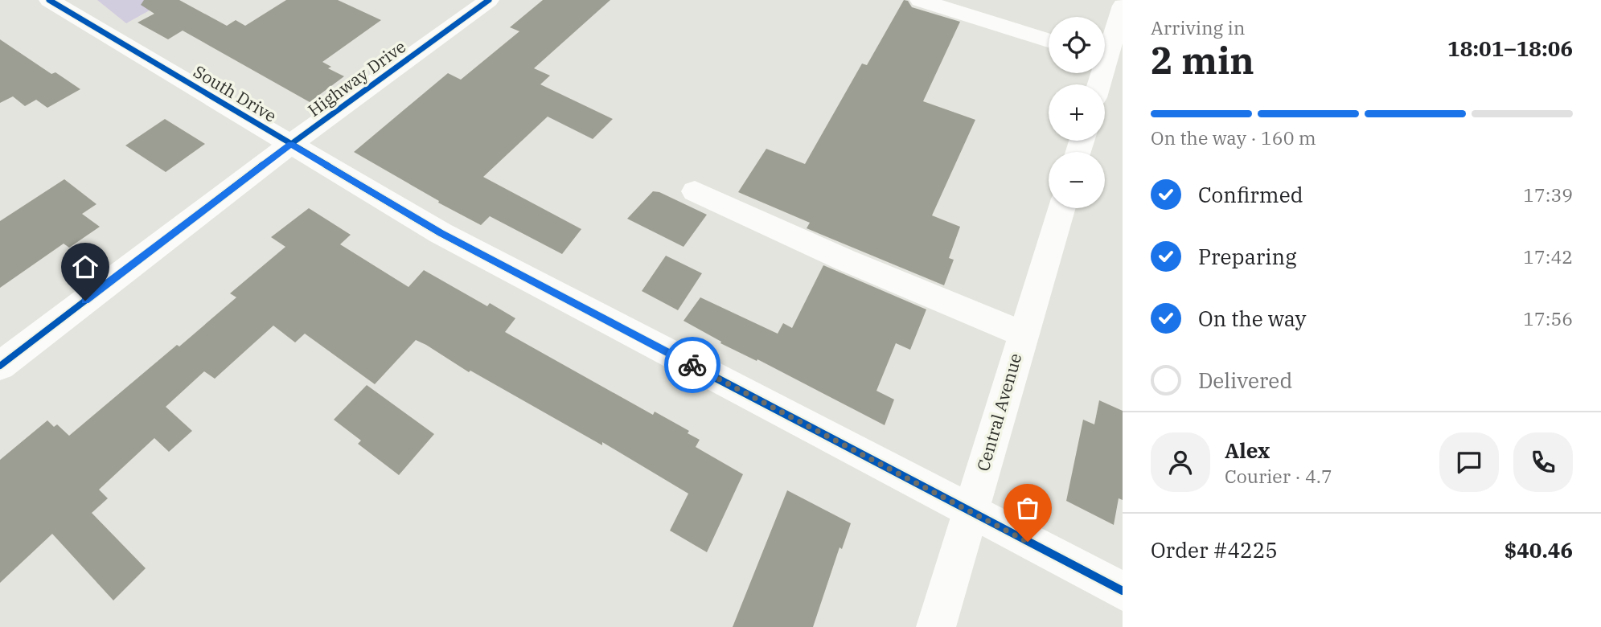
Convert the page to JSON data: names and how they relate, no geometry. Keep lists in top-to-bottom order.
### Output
{
  "streets": {
    "street": ["Highway Drive", "South Drive", "Central Avenue"]
  },
  "crossings": [
    ["Highway Drive", "South Drive"],
    ["South Drive", "Central Avenue"]
  ],
  "page": {
    "heading": ["2 min", "Arriving in", "18:01–18:06"],
    "panel": [
      "Alex",
      "Courier · 4.7",
      "Order #4225",
      "$40.46"
    ],
    "map_buttons": ["+", "−"],
    "bar": "On the way · 160 m",
    "list": [
      ["Confirmed", "17:39"],
      ["Preparing", "17:42"],
      ["On the way", "17:56"],
      "Delivered"
    ]
  }
}
